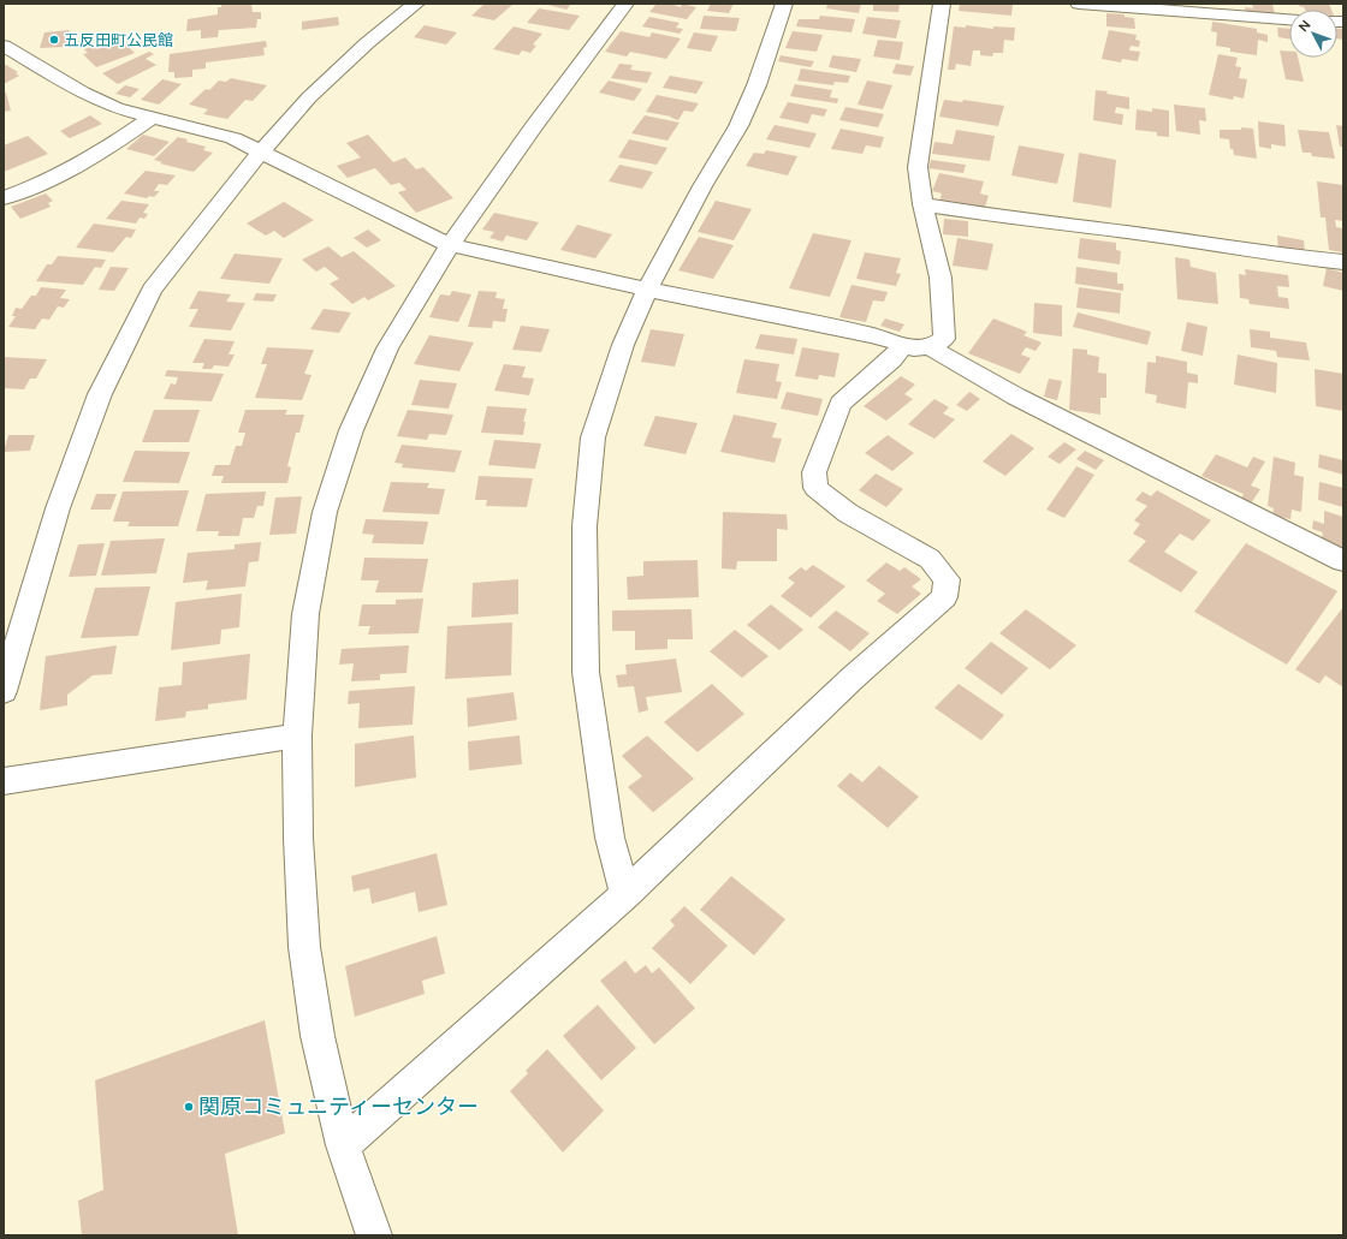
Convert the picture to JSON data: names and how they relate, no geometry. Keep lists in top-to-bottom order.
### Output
{
  "places": ["五反田町公民館", "関原コミュニティーセンター"],
  "north": "top left"
}
